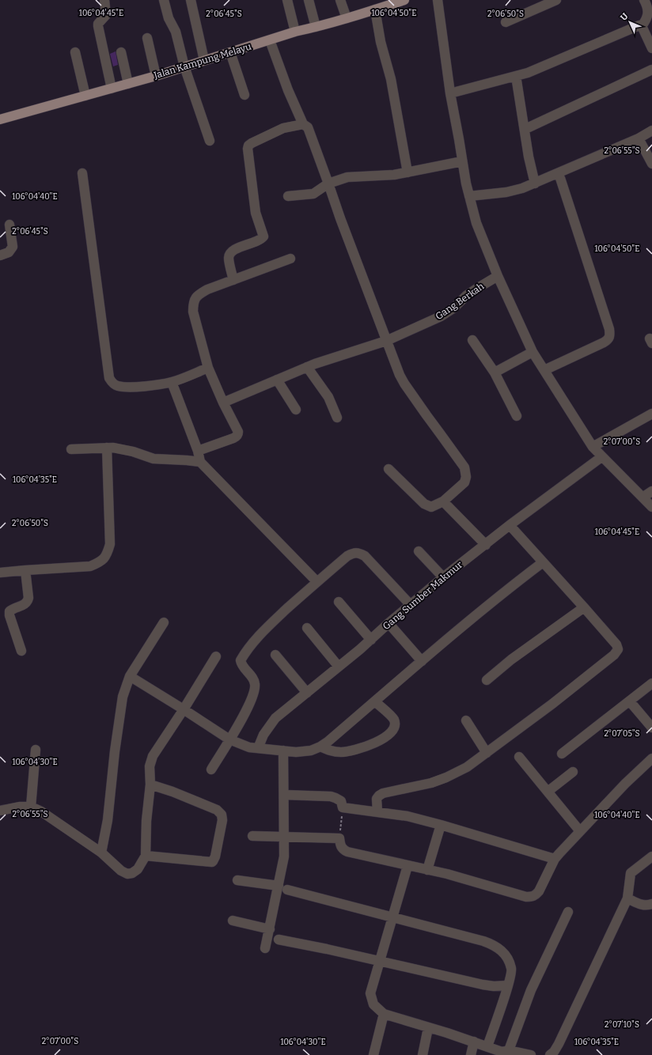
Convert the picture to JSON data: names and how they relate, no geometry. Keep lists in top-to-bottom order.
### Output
{
  "streets": {
    "main road": ["Jalan Kampung Melayu"],
    "street": ["Gang Berkah", "Gang Sumber Makmur"]
  },
  "north": "top left",
  "coordinates": [
    "106°04'45\"E",
    "106°04'50\"E",
    "2°06'45\"S",
    "2°06'50\"S",
    "2°06'55\"S",
    "106°04'40\"E",
    "2°07'00\"S",
    "106°04'35\"E",
    "2°07'05\"S",
    "106°04'30\"E",
    "2°07'10\"S"
  ]
}
